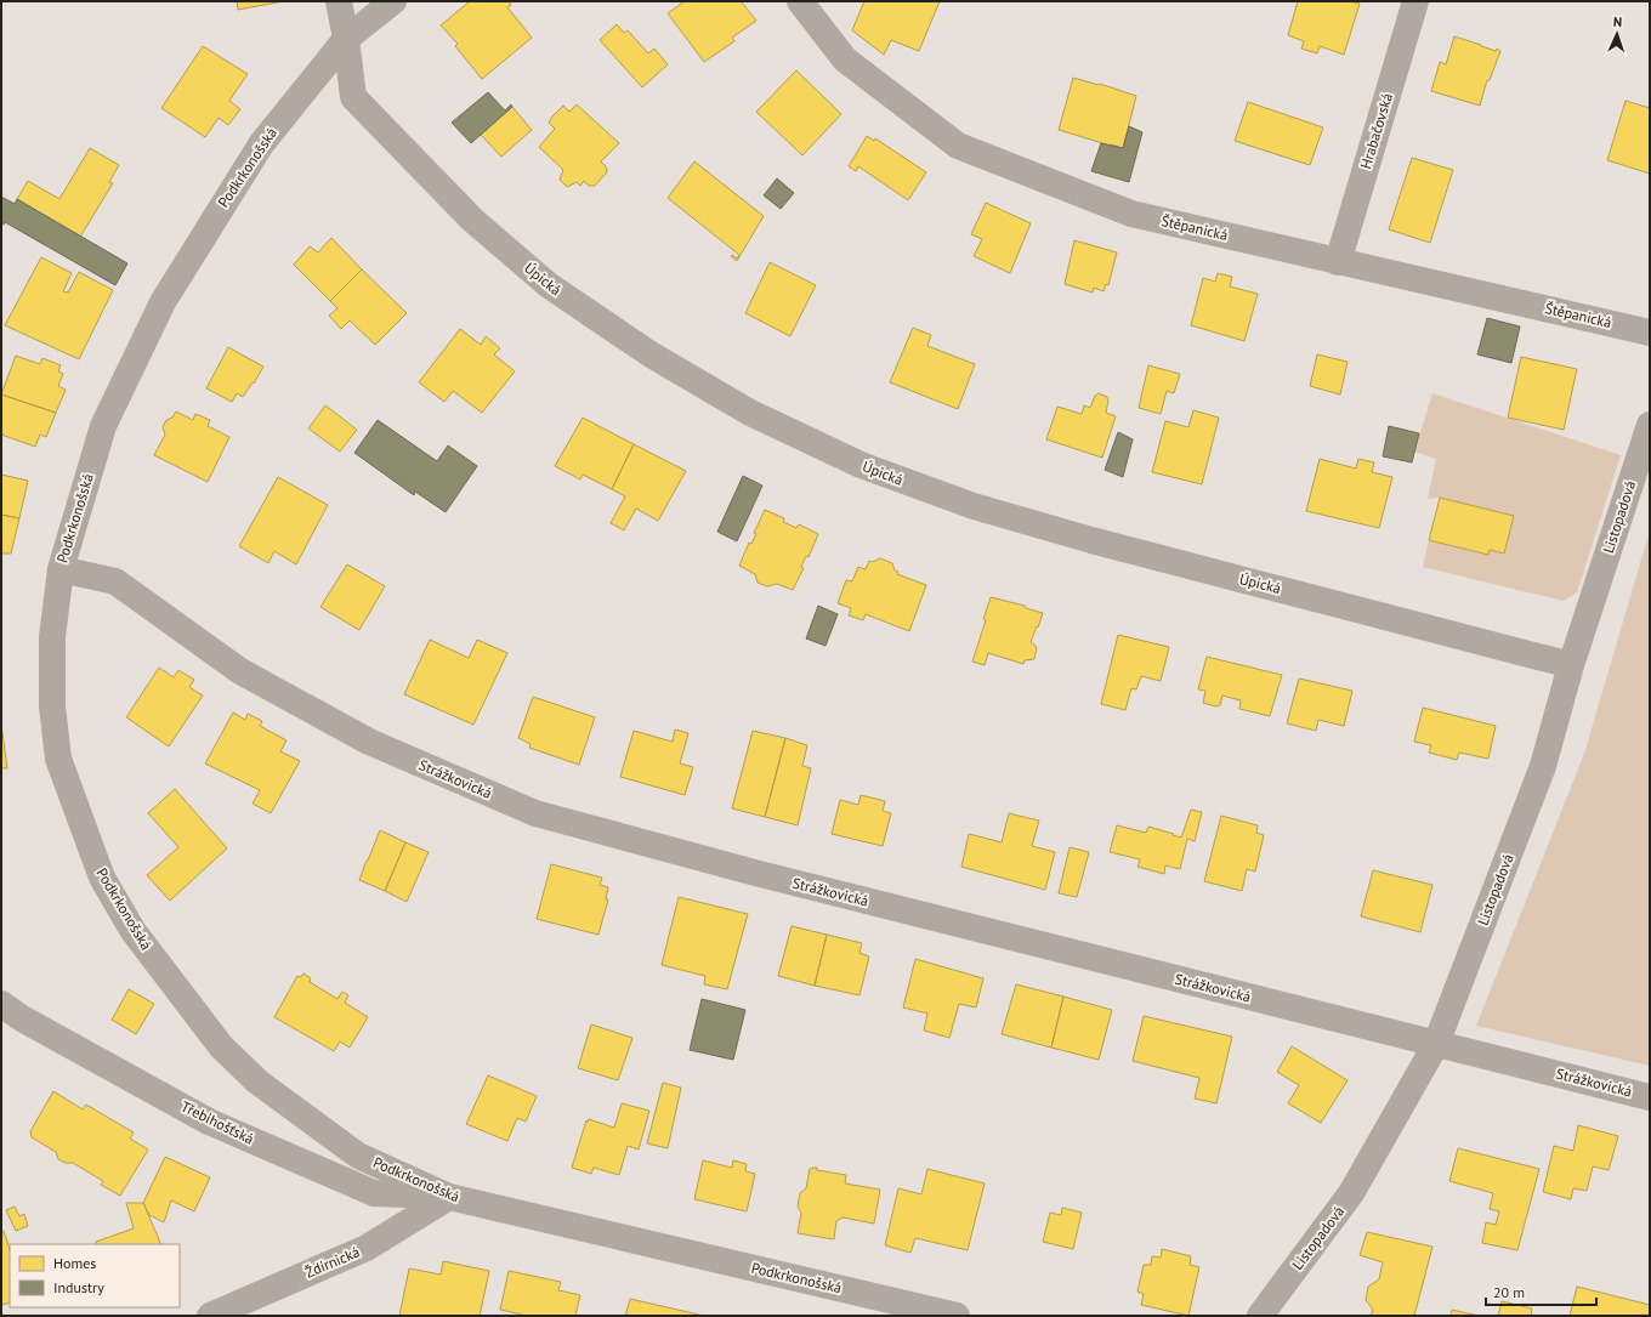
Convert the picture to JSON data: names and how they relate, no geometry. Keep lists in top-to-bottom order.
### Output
{
  "streets": {
    "street": [
      "Hrabačovská",
      "Podkrkonošská",
      "Štěpanická",
      "Úpická",
      "Listopadová",
      "Strážkovická",
      "Třebihošťská",
      "Ždírnická"
    ]
  },
  "crossings": [
    ["Hrabačovská", "Štěpanická"],
    ["Podkrkonošská", "Úpická"],
    ["Podkrkonošská", "Strážkovická"],
    ["Podkrkonošská", "Třebihošťská"],
    ["Podkrkonošská", "Ždírnická"],
    ["Úpická", "Listopadová"],
    ["Listopadová", "Strážkovická"],
    ["Třebihošťská", "Ždírnická"]
  ],
  "legend": ["Homes", "Industry"],
  "scale_bar": "20 m",
  "north": "top"
}
